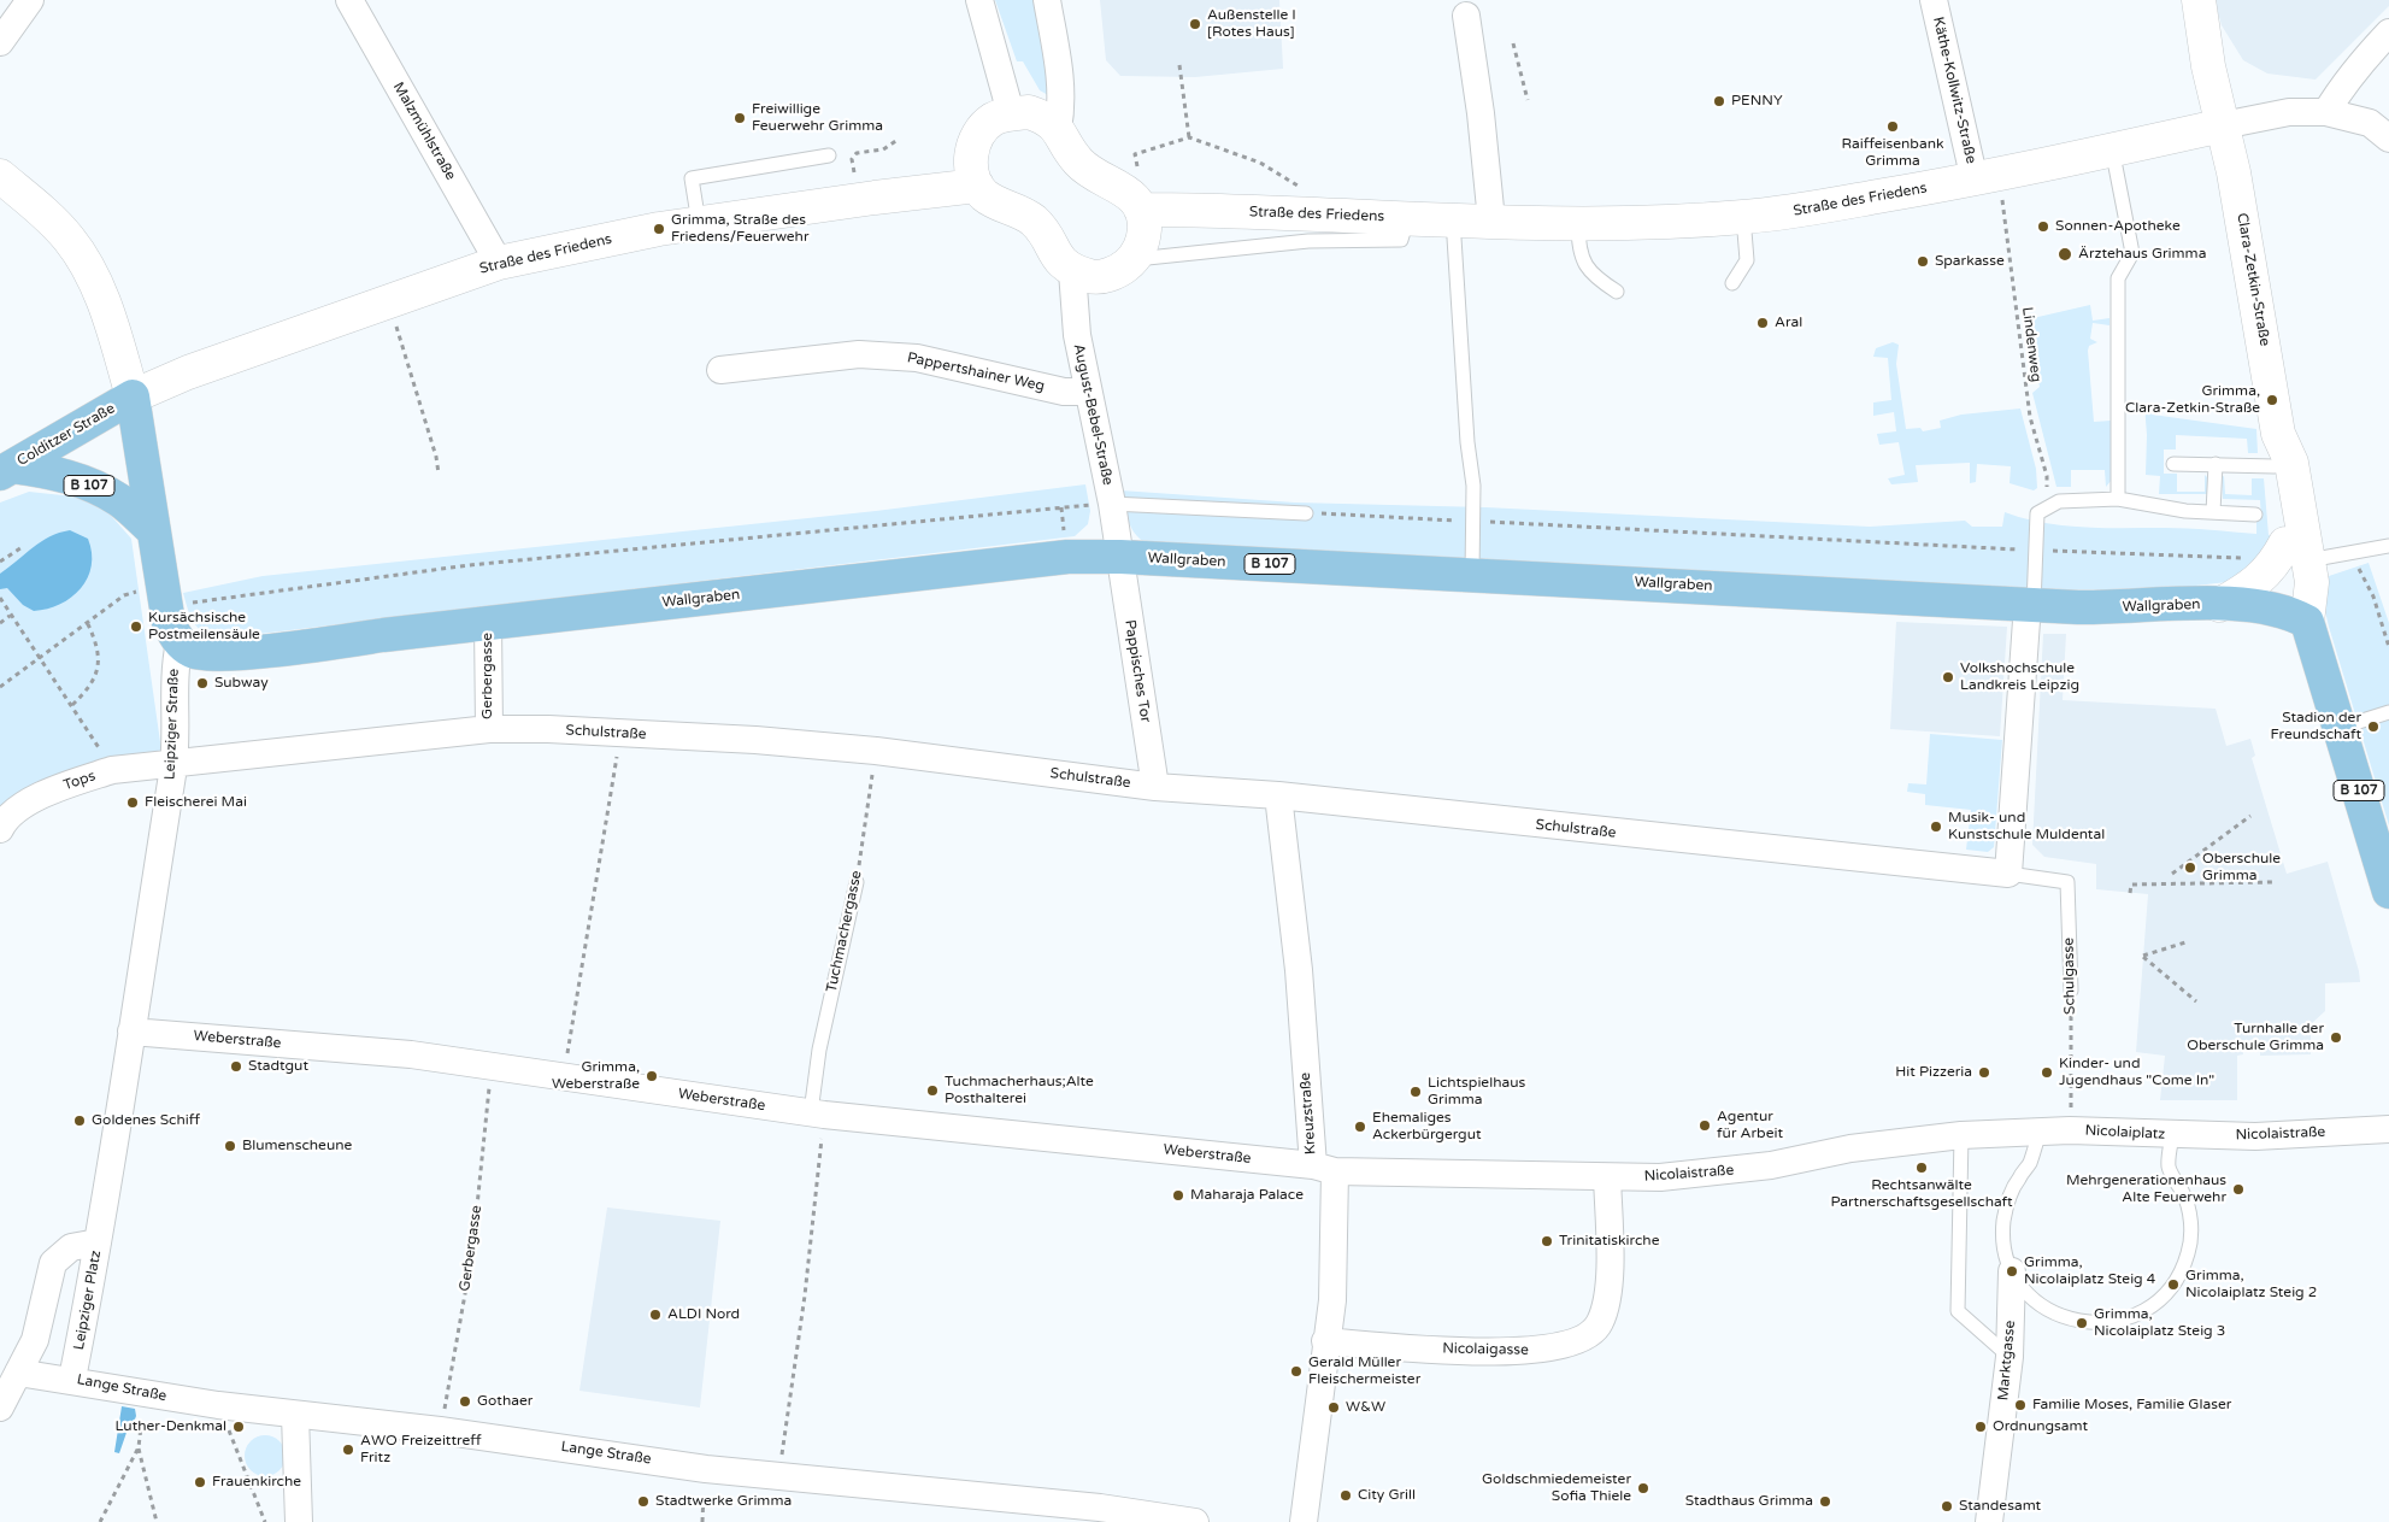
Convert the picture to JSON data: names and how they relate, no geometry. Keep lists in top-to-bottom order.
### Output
{
  "streets": {
    "main road": ["Colditzer Straße", "B 107", "Wallgraben"],
    "street": [
      "Käthe-Kollwitz-Straße",
      "Malzmühlstraße",
      "Straße des Friedens",
      "Clara-Zetkin-Straße",
      "Pappertshainer Weg",
      "August-Bebel-Straße",
      "Pappisches Tor",
      "Gerbergasse",
      "Leipziger Straße",
      "Schulstraße",
      "Tops",
      "Weberstraße",
      "Kreuzstraße",
      "Nicolaiplatz",
      "Nicolaistraße",
      "Leipziger Platz",
      "Nicolaigasse",
      "Marktgasse",
      "Lange Straße"
    ],
    "lane": ["Tuchmachergasse", "Schulgasse"],
    "path": ["Lindenweg"]
  },
  "crossings": [
    ["Käthe-Kollwitz-Straße", "Straße des Friedens"],
    ["Käthe-Kollwitz-Straße", "Lindenweg"],
    ["Malzmühlstraße", "Straße des Friedens"],
    ["Straße des Friedens", "Clara-Zetkin-Straße"],
    ["Straße des Friedens", "Lindenweg"],
    ["Straße des Friedens", "Colditzer Straße"],
    ["Clara-Zetkin-Straße", "B 107"],
    ["Clara-Zetkin-Straße", "Wallgraben"],
    ["Pappertshainer Weg", "August-Bebel-Straße"],
    ["August-Bebel-Straße", "Wallgraben"],
    ["August-Bebel-Straße", "Pappisches Tor"],
    ["Colditzer Straße", "B 107"],
    ["B 107", "Wallgraben"],
    ["Wallgraben", "Pappisches Tor"],
    ["Wallgraben", "Gerbergasse"],
    ["Wallgraben", "Leipziger Straße"],
    ["Pappisches Tor", "Schulstraße"],
    ["Gerbergasse", "Schulstraße"],
    ["Gerbergasse", "Weberstraße"],
    ["Gerbergasse", "Lange Straße"],
    ["Leipziger Straße", "Schulstraße"],
    ["Leipziger Straße", "Tops"],
    ["Leipziger Straße", "Weberstraße"],
    ["Leipziger Straße", "Leipziger Platz"],
    ["Schulstraße", "Tops"],
    ["Schulstraße", "Tuchmachergasse"],
    ["Schulstraße", "Schulgasse"],
    ["Schulstraße", "Kreuzstraße"],
    ["Tuchmachergasse", "Weberstraße"],
    ["Schulgasse", "Nicolaiplatz"],
    ["Schulgasse", "Nicolaistraße"],
    ["Schulgasse", "Marktgasse"],
    ["Weberstraße", "Kreuzstraße"],
    ["Weberstraße", "Nicolaistraße"],
    ["Kreuzstraße", "Nicolaistraße"],
    ["Kreuzstraße", "Nicolaigasse"],
    ["Nicolaiplatz", "Nicolaistraße"],
    ["Nicolaiplatz", "Marktgasse"],
    ["Nicolaistraße", "Nicolaigasse"],
    ["Nicolaistraße", "Marktgasse"],
    ["Leipziger Platz", "Lange Straße"]
  ],
  "places": [
    "Außenstelle l [Rotes Haus]",
    "PENNY",
    "Freiwillige Feuerwehr Grimma",
    "Raiffeisenbank Grimma",
    "Sonnen-Apotheke",
    "Grimma, Straße des Friedens/Feuerwehr",
    "Ärztehaus Grimma",
    "Sparkasse",
    "Aral",
    "Grimma, Clara-Zetkin-Straße",
    "Kursächsische Postmeilensäule",
    "Volkshochschule Landkreis Leipzig",
    "Subway",
    "Stadion der Freundschaft",
    "Fleischerei Mai",
    "Musik- und Kunstschule Muldental",
    "Oberschule Grimma",
    "Turnhalle der Oberschule Grimma",
    "Stadtgut",
    "Hit Pizzeria",
    "Kinder- und Jugendhaus \"Come In\"",
    "Grimma, Weberstraße",
    "Tuchmacherhaus;Alte Posthalterei",
    "Lichtspielhaus Grimma",
    "Goldenes Schiff",
    "Agentur für Arbeit",
    "Ehemaliges Ackerbürgergut",
    "Blumenscheune",
    "Rechtsanwälte Partnerschaftsgesellschaft",
    "Mehrgenerationenhaus Alte Feuerwehr",
    "Maharaja Palace",
    "Trinitatiskirche",
    "Grimma, Nicolaiplatz Steig 4",
    "Grimma, Nicolaiplatz Steig 2",
    "ALDI Nord",
    "Grimma, Nicolaiplatz Steig 3",
    "Gerald Müller Fleischermeister",
    "Gothaer",
    "Familie Moses, Familie Glaser",
    "W&W",
    "Luther-Denkmal",
    "Ordnungsamt",
    "AWO Freizeittreff Fritz",
    "Frauenkirche",
    "Goldschmiedemeister Sofia Thiele",
    "City Grill",
    "Stadtwerke Grimma",
    "Stadthaus Grimma",
    "Standesamt"
  ]
}
